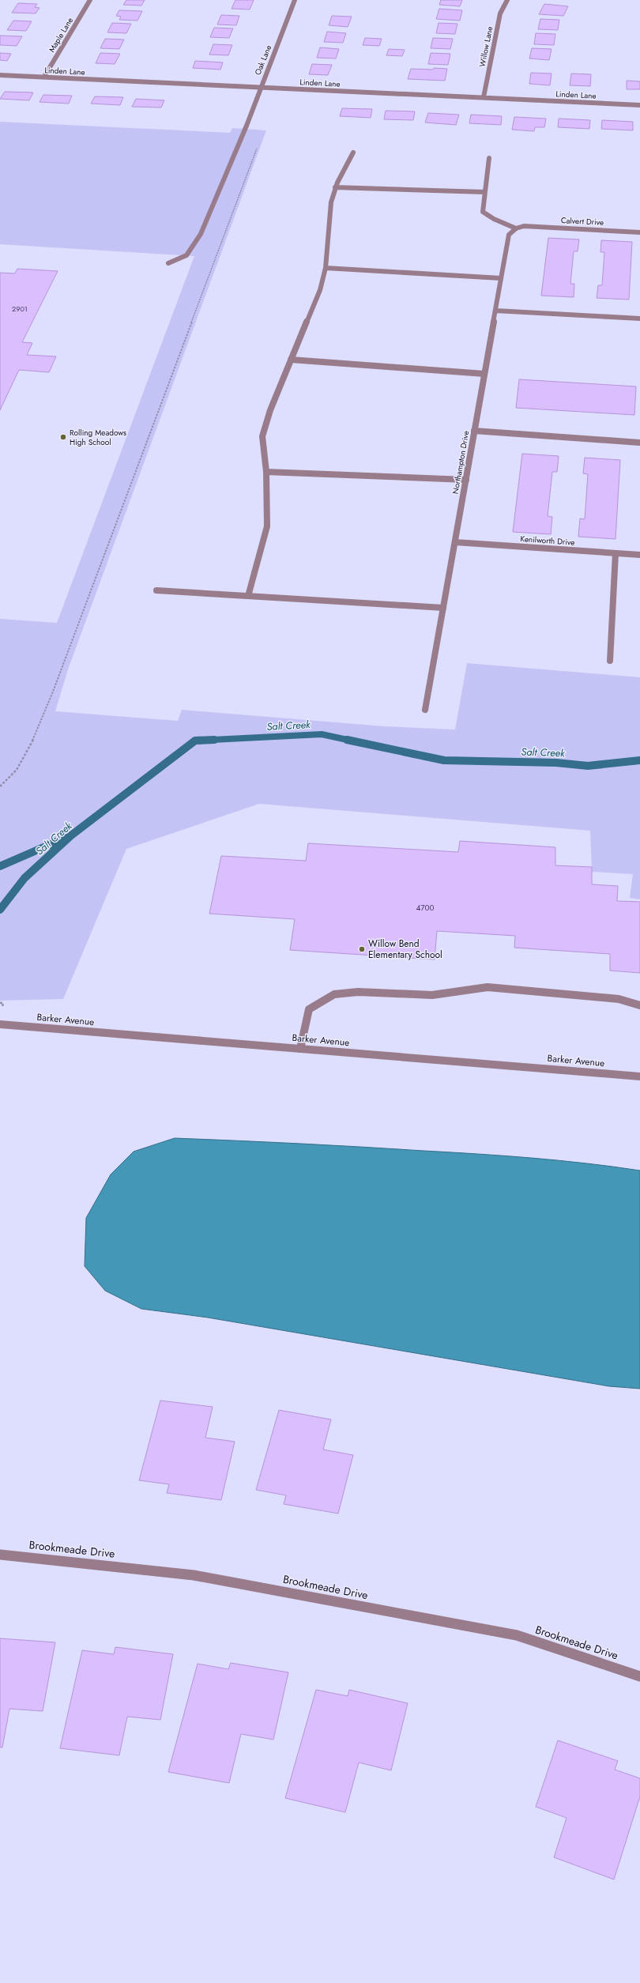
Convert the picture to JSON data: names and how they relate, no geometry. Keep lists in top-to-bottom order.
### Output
{
  "streets": {
    "street": [
      "Maple Lane",
      "Willow Lane",
      "Oak Lane",
      "Linden Lane",
      "Calvert Drive",
      "Northampton Drive",
      "Kenilworth Drive",
      "Barker Avenue",
      "Brookmeade Drive"
    ]
  },
  "crossings": [
    ["Maple Lane", "Linden Lane"],
    ["Willow Lane", "Linden Lane"],
    ["Oak Lane", "Linden Lane"],
    ["Calvert Drive", "Northampton Drive"],
    ["Northampton Drive", "Kenilworth Drive"]
  ],
  "water": ["Salt Creek"],
  "places": ["Rolling Meadows High School", "Willow Bend Elementary School"],
  "house_numbers": ["2901", "4700"]
}
